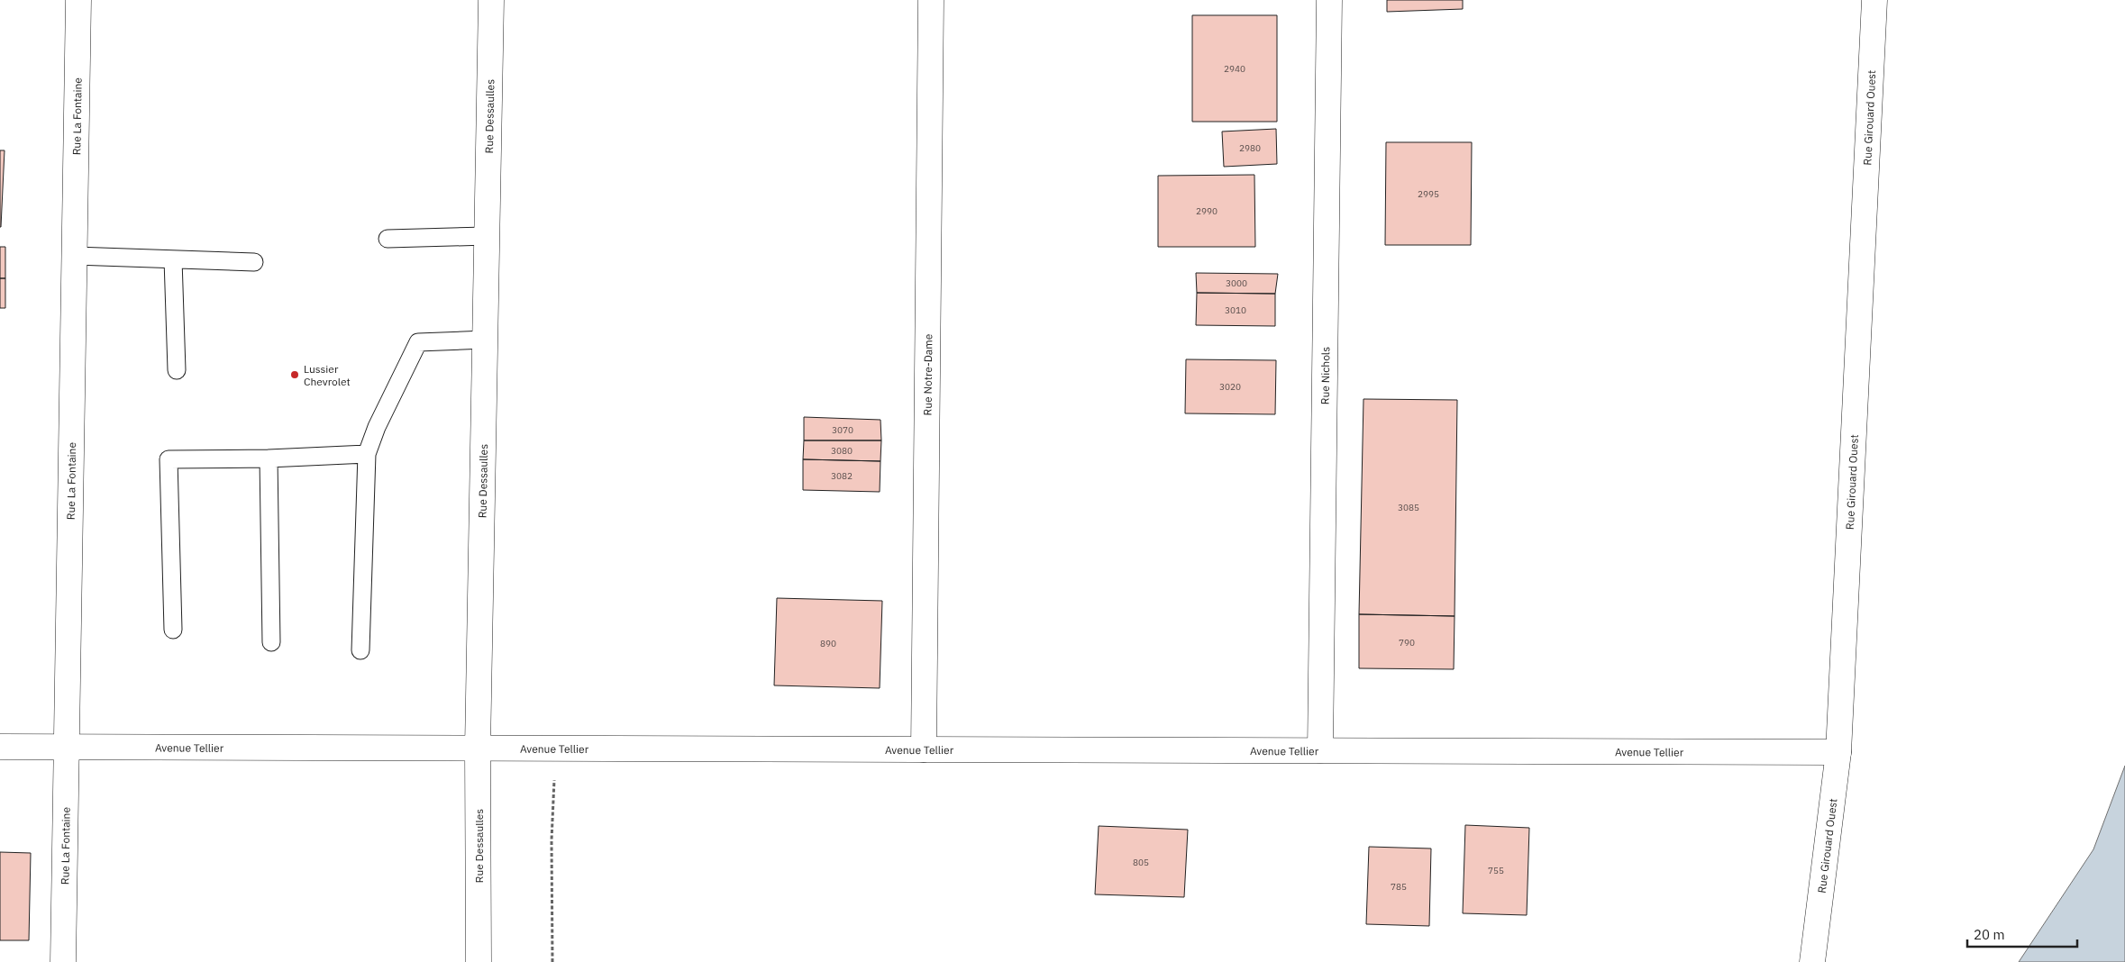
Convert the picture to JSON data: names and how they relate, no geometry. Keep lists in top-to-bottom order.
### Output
{
  "streets": {
    "street": [
      "Rue La Fontaine",
      "Rue Dessaulles",
      "Rue Girouard Ouest",
      "Rue Notre-Dame",
      "Rue Nichols",
      "Avenue Tellier"
    ]
  },
  "crossings": [
    ["Rue La Fontaine", "Avenue Tellier"],
    ["Rue Dessaulles", "Avenue Tellier"],
    ["Rue Girouard Ouest", "Avenue Tellier"],
    ["Rue Notre-Dame", "Avenue Tellier"],
    ["Rue Nichols", "Avenue Tellier"]
  ],
  "places": ["Lussier Chevrolet"],
  "house_numbers": [
    "2940",
    "2980",
    "2995",
    "2990",
    "3000",
    "3010",
    "3020",
    "3070",
    "3080",
    "3082",
    "3085",
    "790",
    "890",
    "805",
    "755",
    "785"
  ],
  "scale_bar": "20 m"
}
